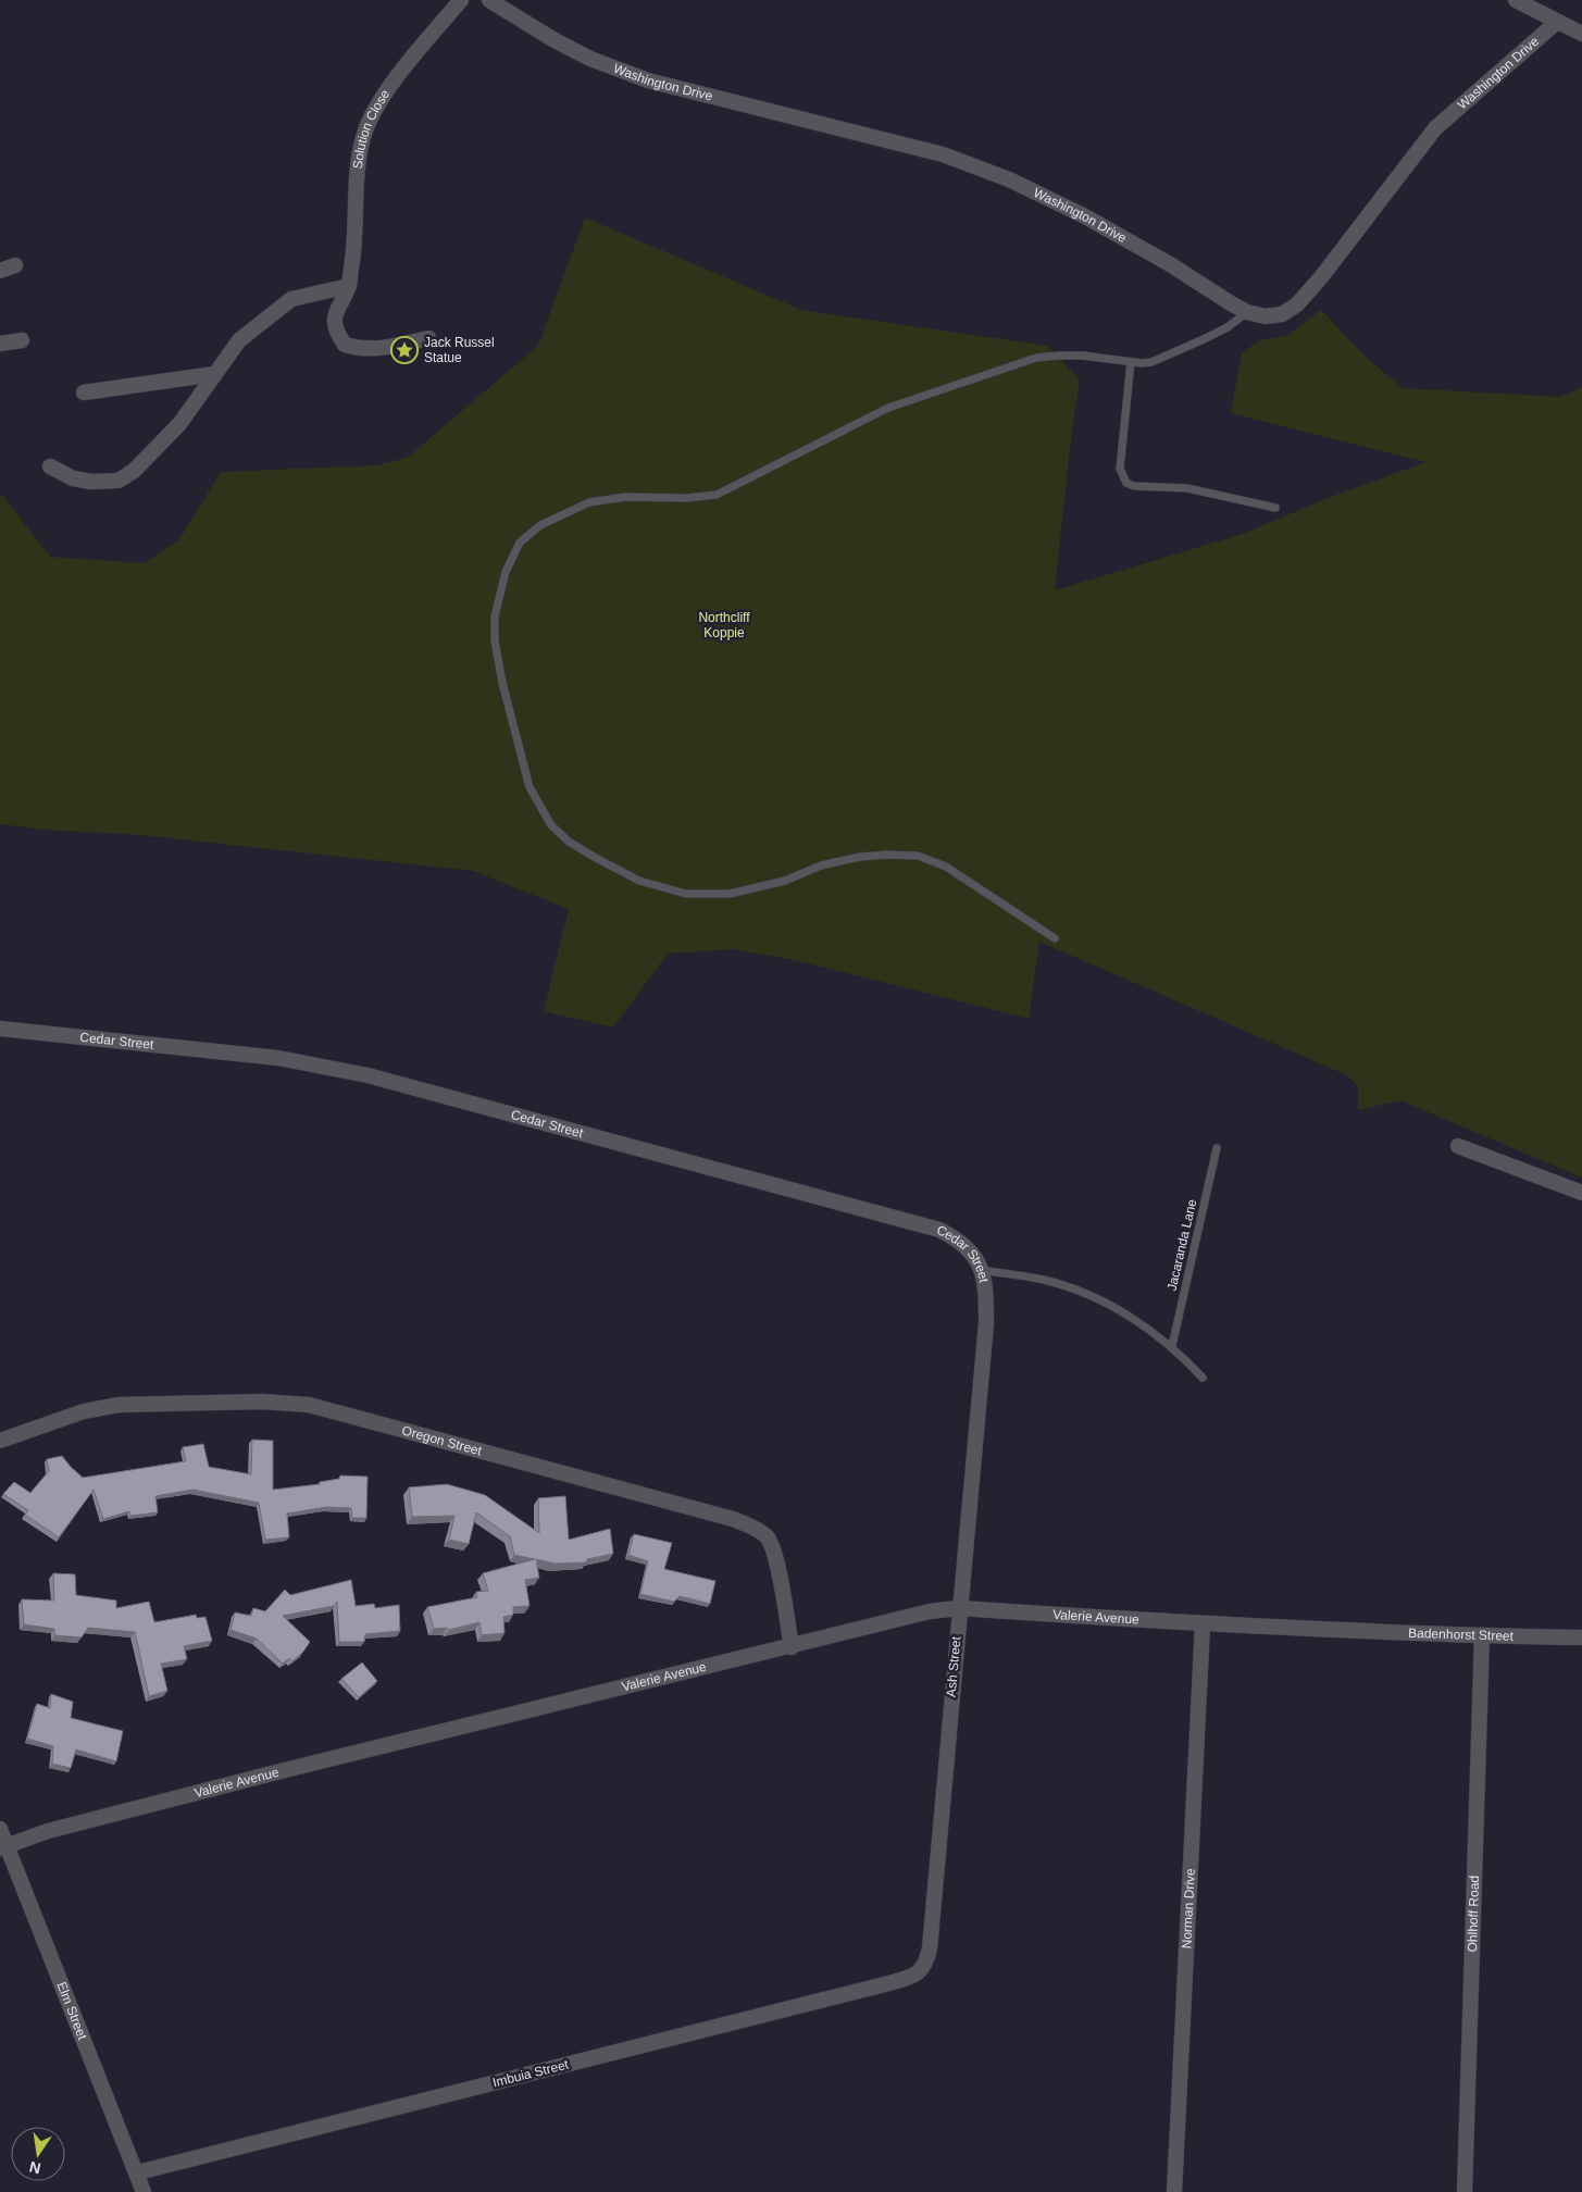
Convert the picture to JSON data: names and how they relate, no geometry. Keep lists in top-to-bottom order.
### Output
{
  "streets": {
    "street": [
      "Washington Drive",
      "Solution Close",
      "Cedar Street",
      "Oregon Street",
      "Valerie Avenue",
      "Badenhorst Street",
      "Ash Street",
      "Norman Drive",
      "Ohlhoff Road",
      "Elm Street",
      "Imbuia Street"
    ],
    "lane": ["Jacaranda Lane"]
  },
  "crossings": [
    ["Cedar Street", "Ash Street"],
    ["Oregon Street", "Valerie Avenue"],
    ["Valerie Avenue", "Badenhorst Street"],
    ["Valerie Avenue", "Ash Street"],
    ["Valerie Avenue", "Norman Drive"],
    ["Valerie Avenue", "Elm Street"],
    ["Badenhorst Street", "Ohlhoff Road"],
    ["Ash Street", "Imbuia Street"],
    ["Elm Street", "Imbuia Street"]
  ],
  "parks": ["Northcliff Koppie"],
  "places": {
    "place": ["Jack Russel Statue"]
  },
  "north": "bottom"
}
